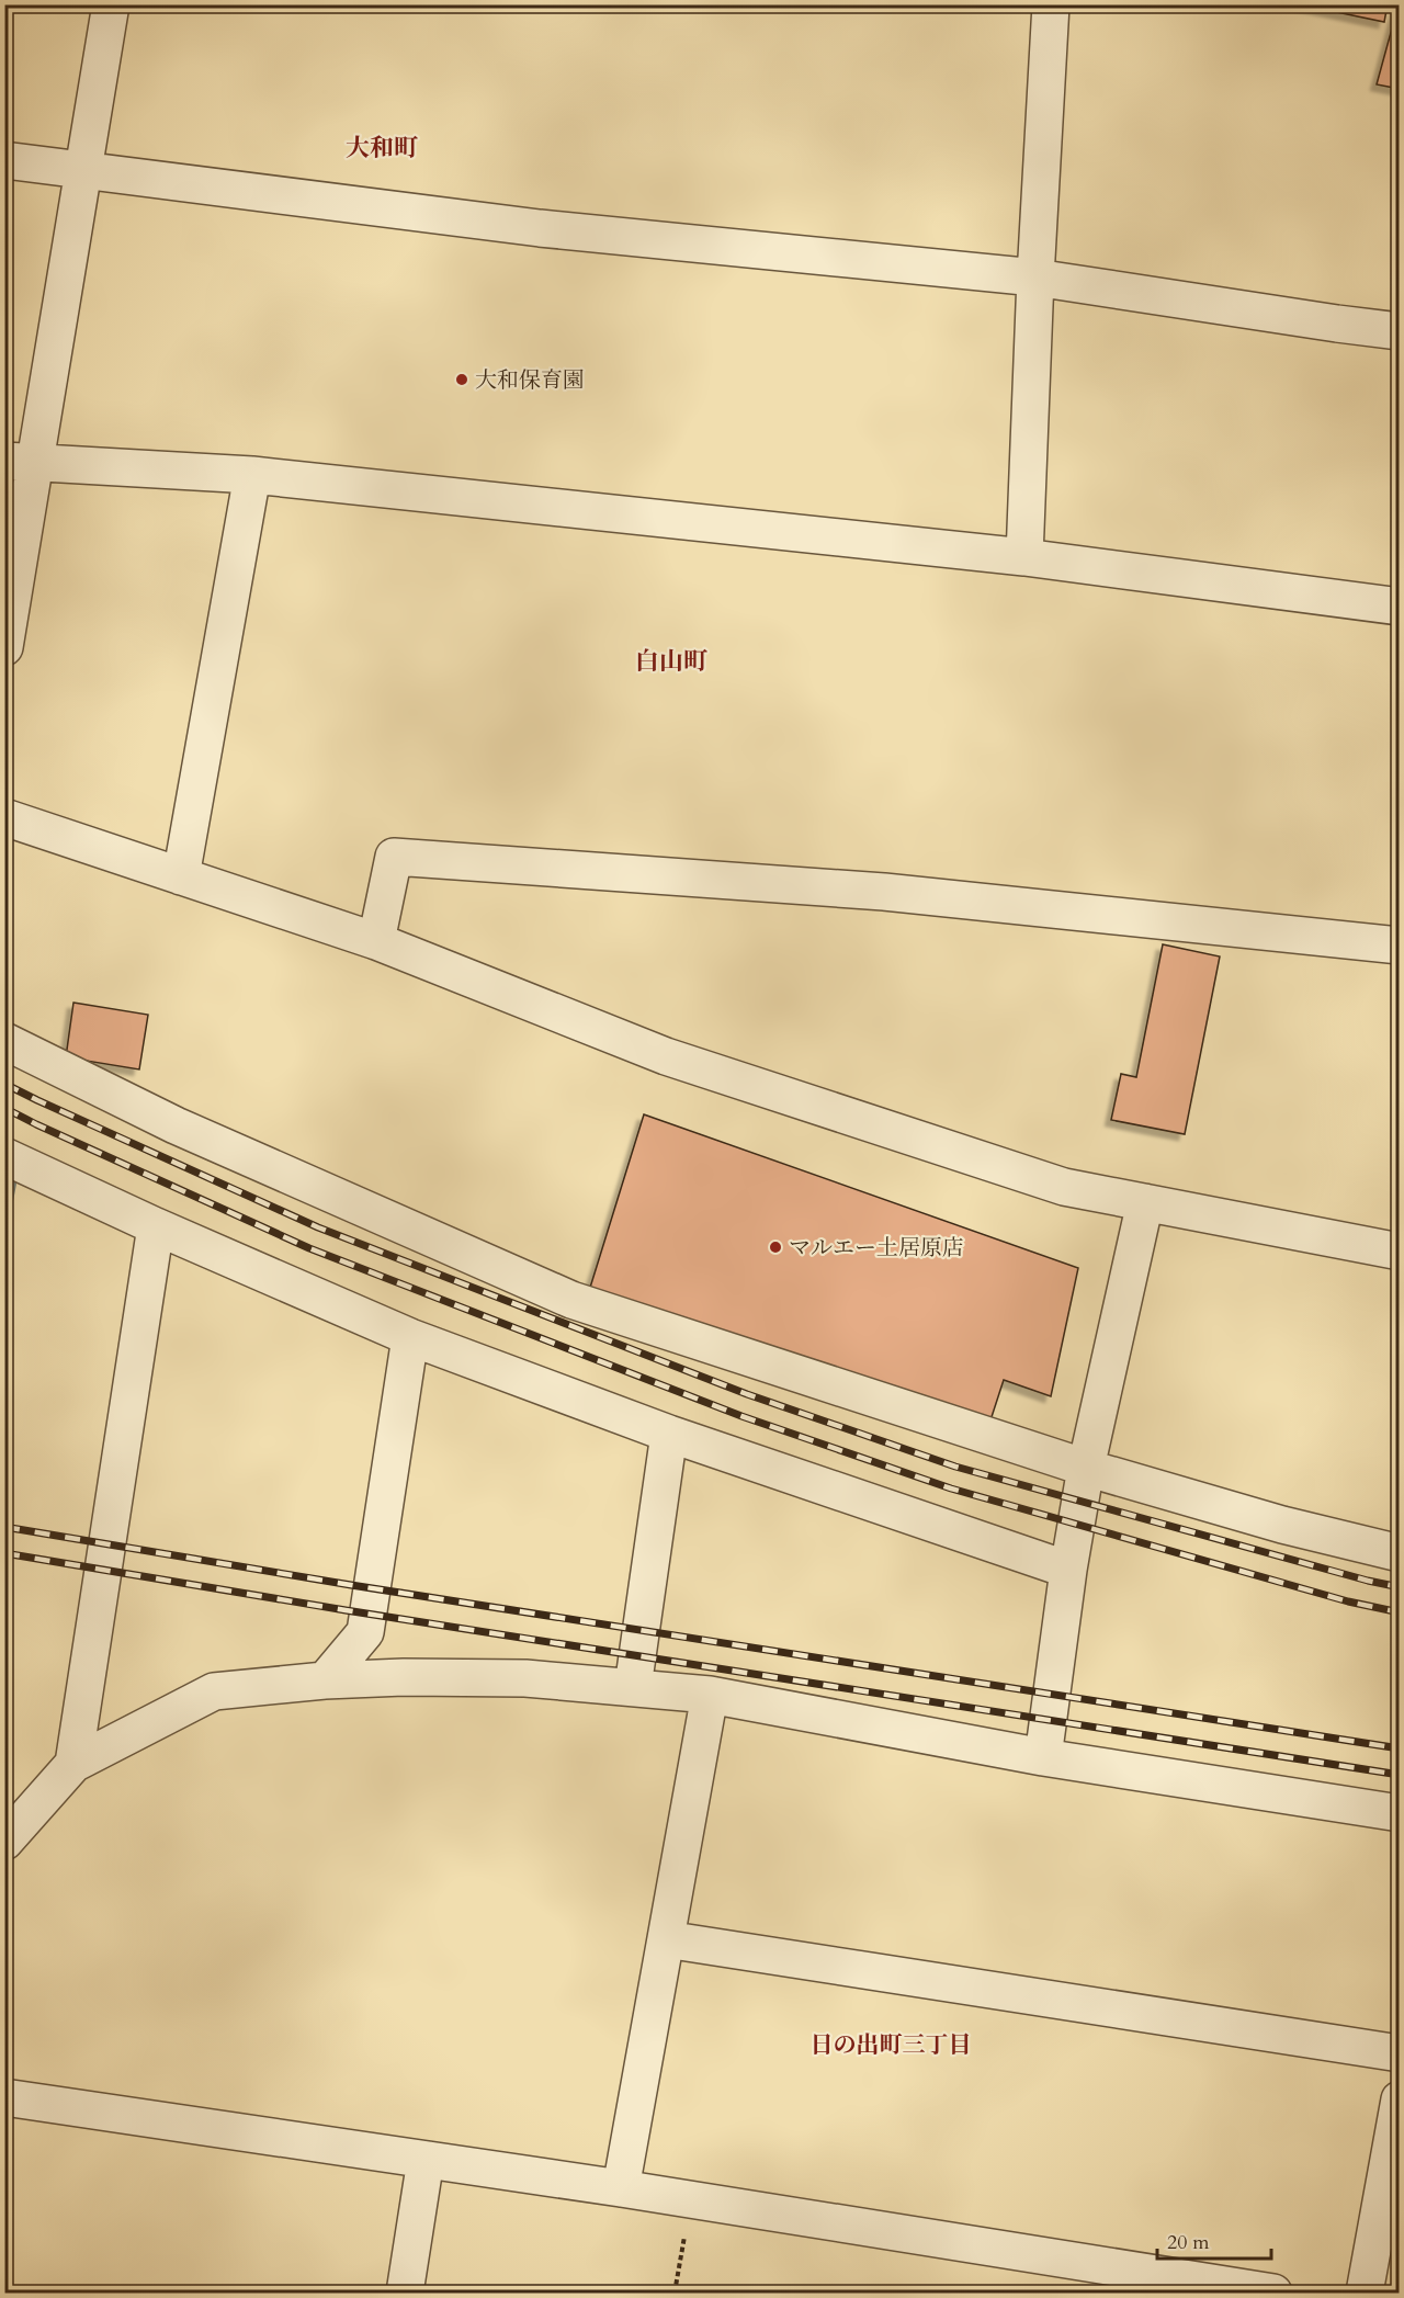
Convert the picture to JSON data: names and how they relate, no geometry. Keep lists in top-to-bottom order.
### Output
{
  "districts": ["大和町", "白山町", "日の出町三丁目"],
  "places": ["大和保育園", "マルエー土居原店"],
  "scale_bar": "20 m"
}
